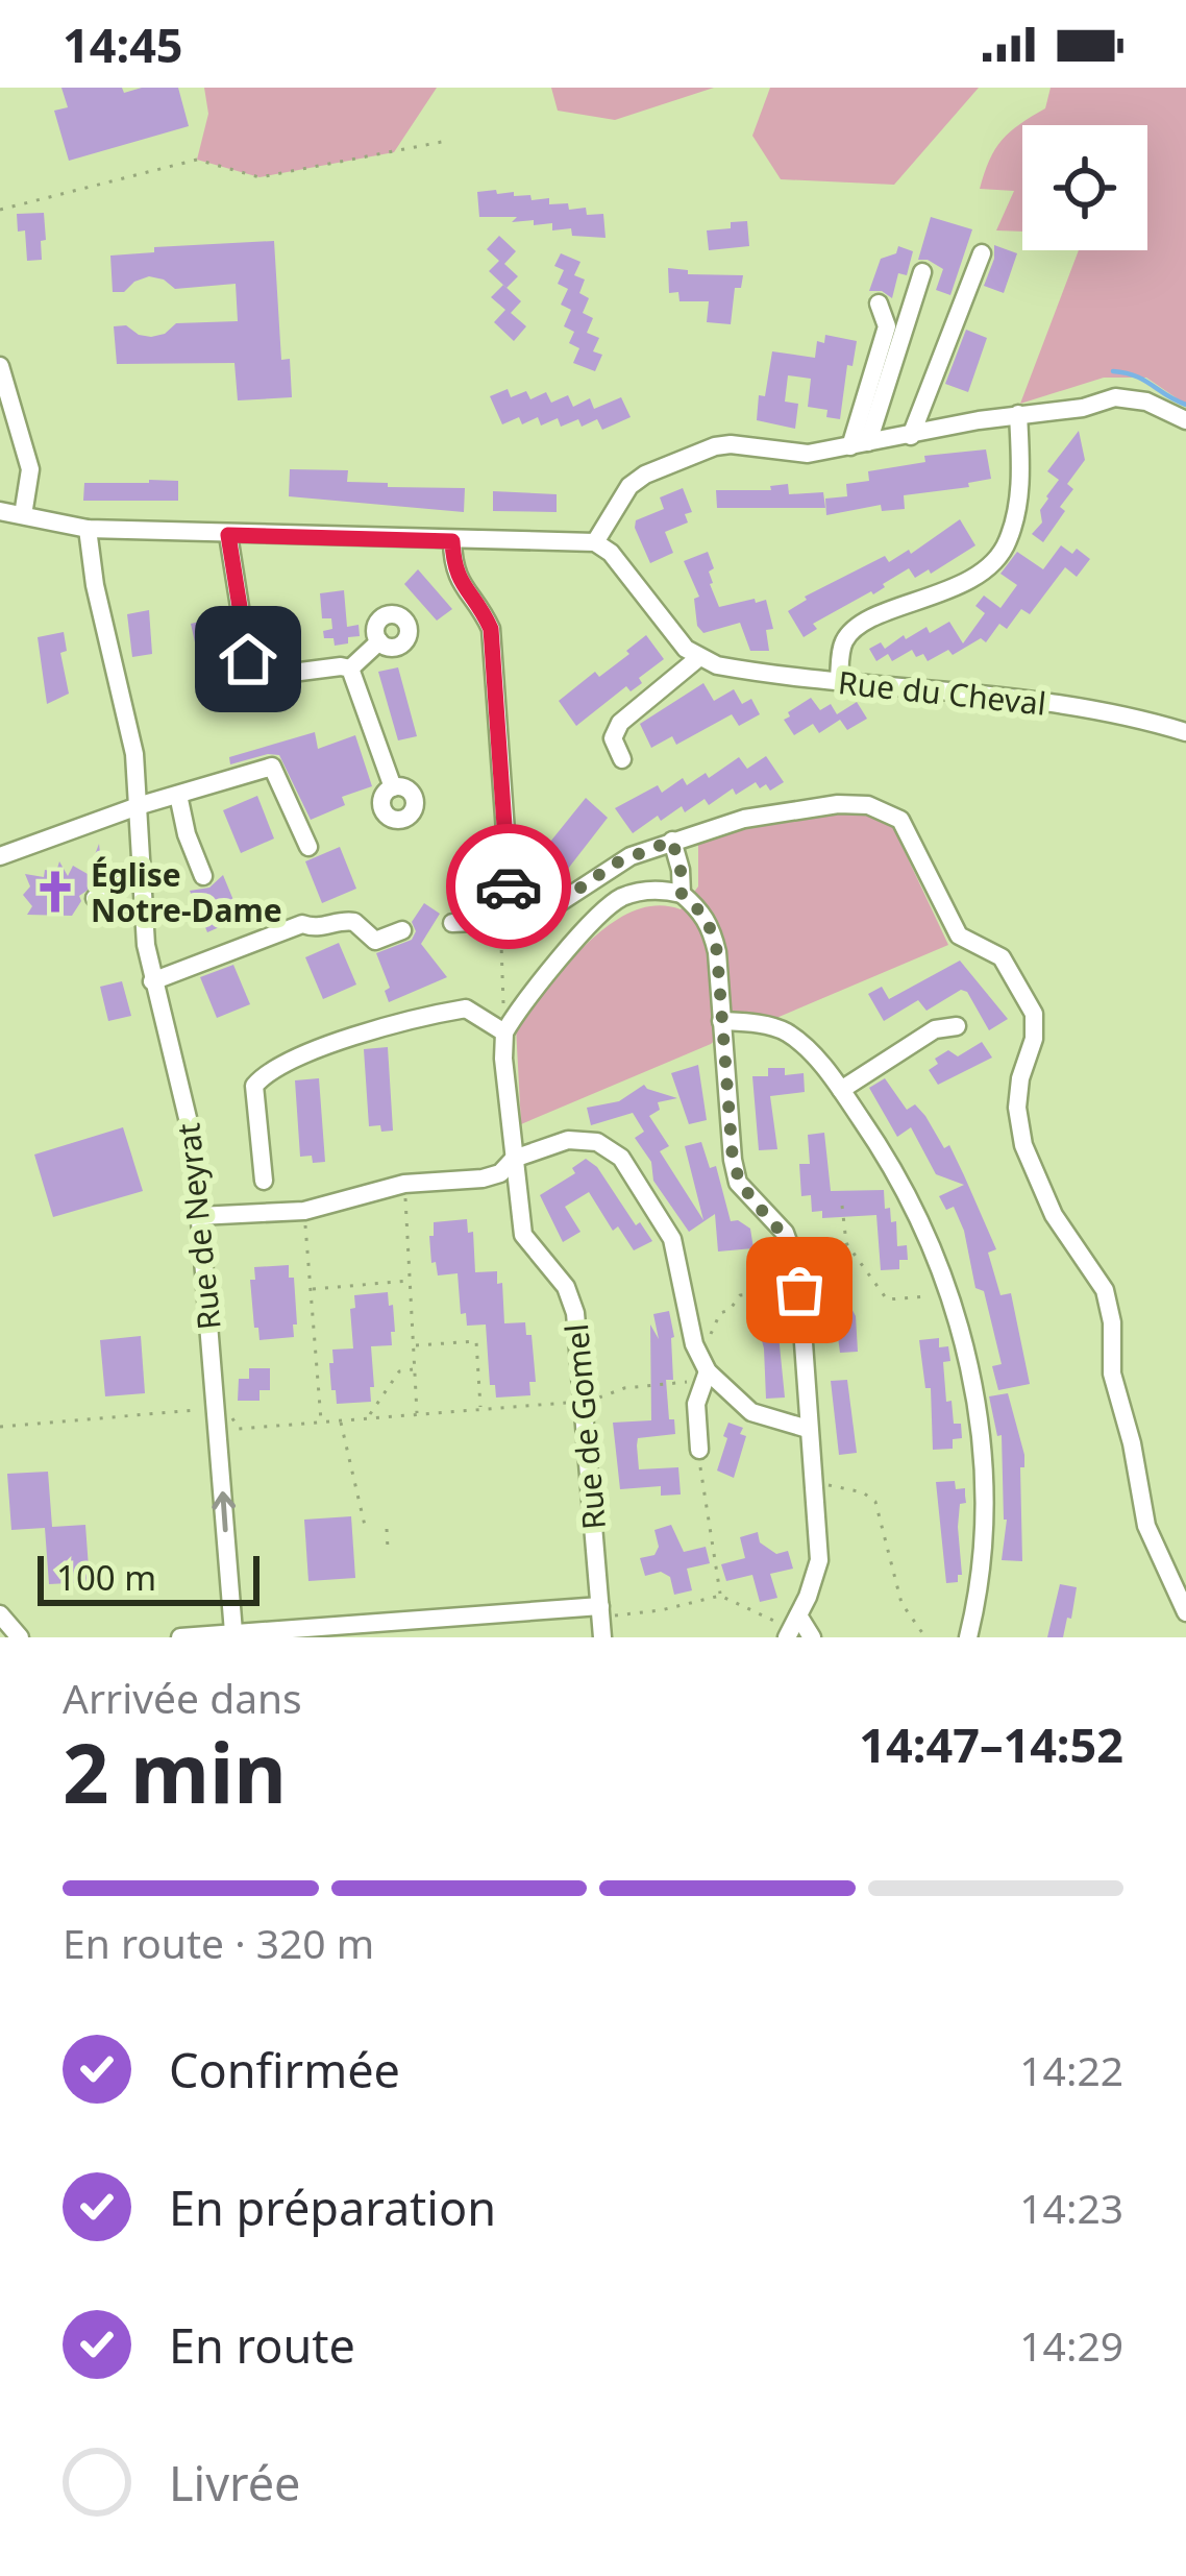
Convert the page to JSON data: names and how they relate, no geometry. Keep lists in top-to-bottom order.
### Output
{
  "streets": {
    "street": ["Rue du Cheval", "Rue de Neyrat", "Rue de Gomel"]
  },
  "places": {
    "church": ["Église Notre-Dame"]
  },
  "scale_bar": "100 m",
  "page": {
    "status": "14:45",
    "scale": "100 m",
    "heading": ["2 min", "Arrivée dans", "14:47–14:52"],
    "bar": "En route · 320 m",
    "list": [
      ["Confirmée", "14:22"],
      ["En préparation", "14:23"],
      ["En route", "14:29"],
      "Livrée"
    ]
  }
}
